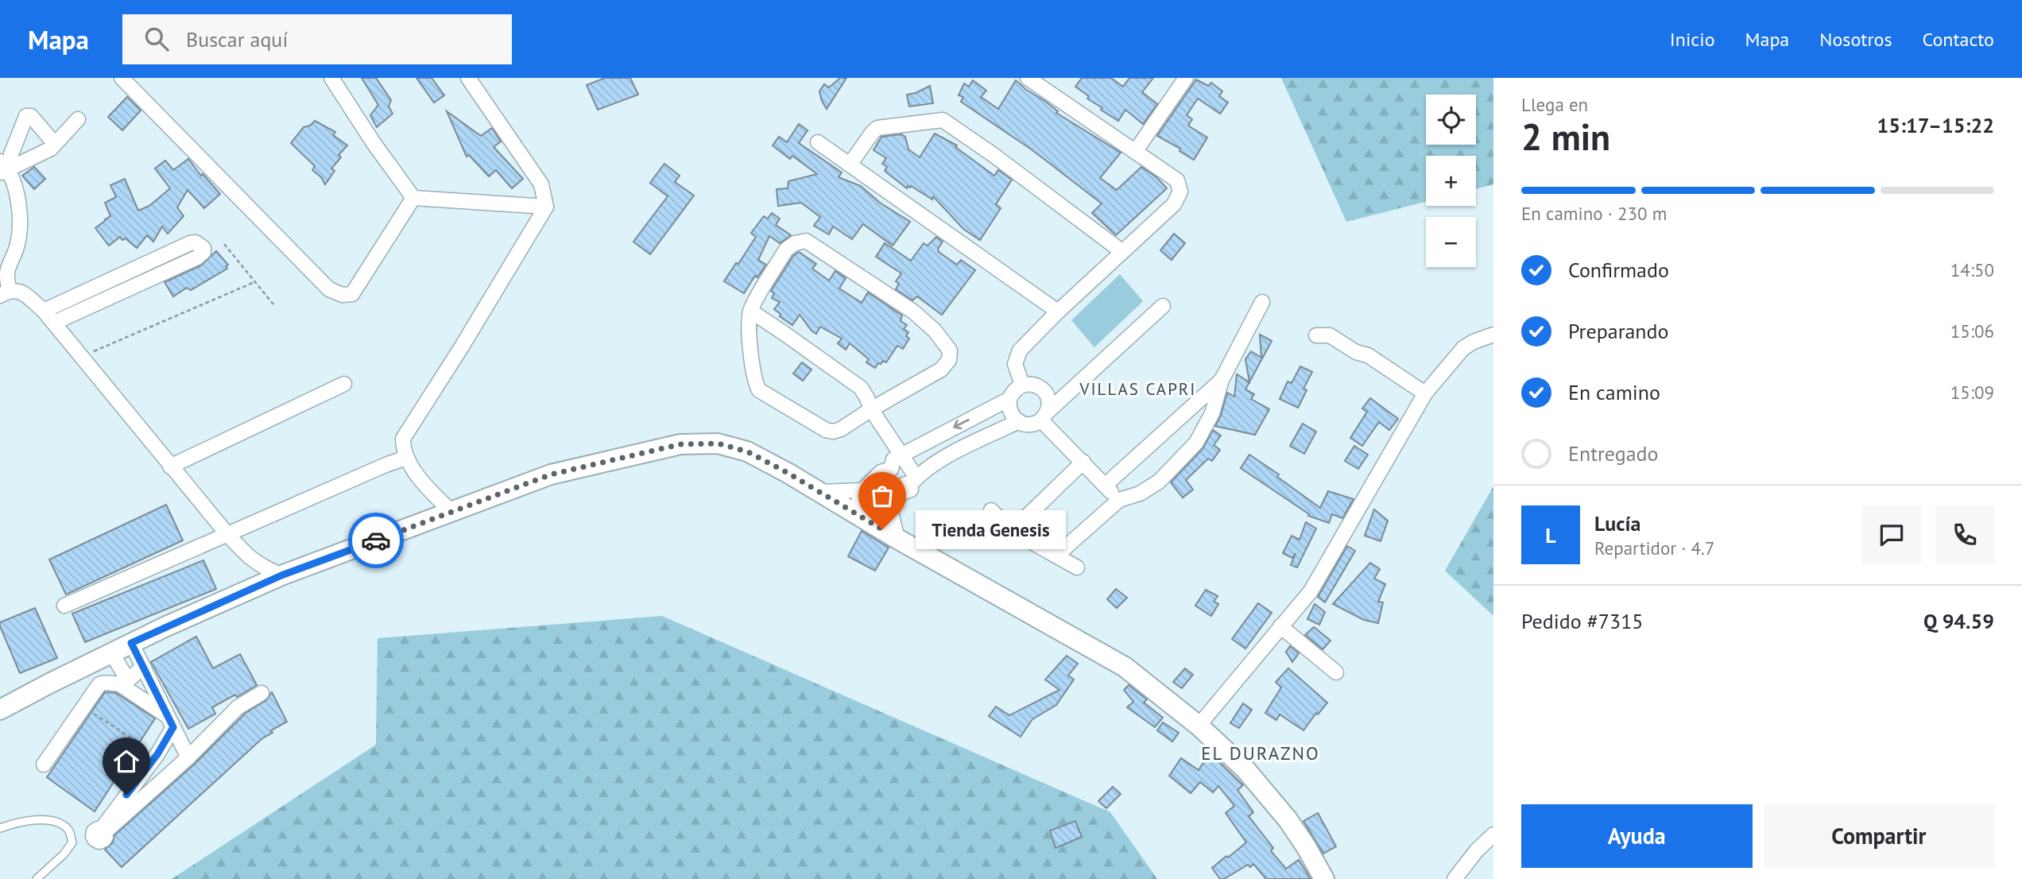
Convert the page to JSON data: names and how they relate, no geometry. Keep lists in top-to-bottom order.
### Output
{
  "districts": ["VILLAS CAPRI", "EL DURAZNO"],
  "places": ["Tienda Genesis"],
  "page": {
    "header": "Mapa",
    "search": "Buscar aquí",
    "nav": [
      "Inicio",
      "Mapa",
      "Nosotros",
      "Contacto"
    ],
    "heading": ["2 min", "Llega en", "15:17–15:22"],
    "panel": [
      "Lucía",
      "Repartidor · 4.7",
      "Pedido #7315",
      "Q 94.59"
    ],
    "map_buttons": ["+", "−"],
    "bar": "En camino · 230 m",
    "list": [
      ["Confirmado", "14:50"],
      ["Preparando", "15:06"],
      ["En camino", "15:09"],
      "Entregado"
    ],
    "round": "L",
    "bubble": "Tienda Genesis",
    "buttons": ["Ayuda", "Compartir"]
  }
}
